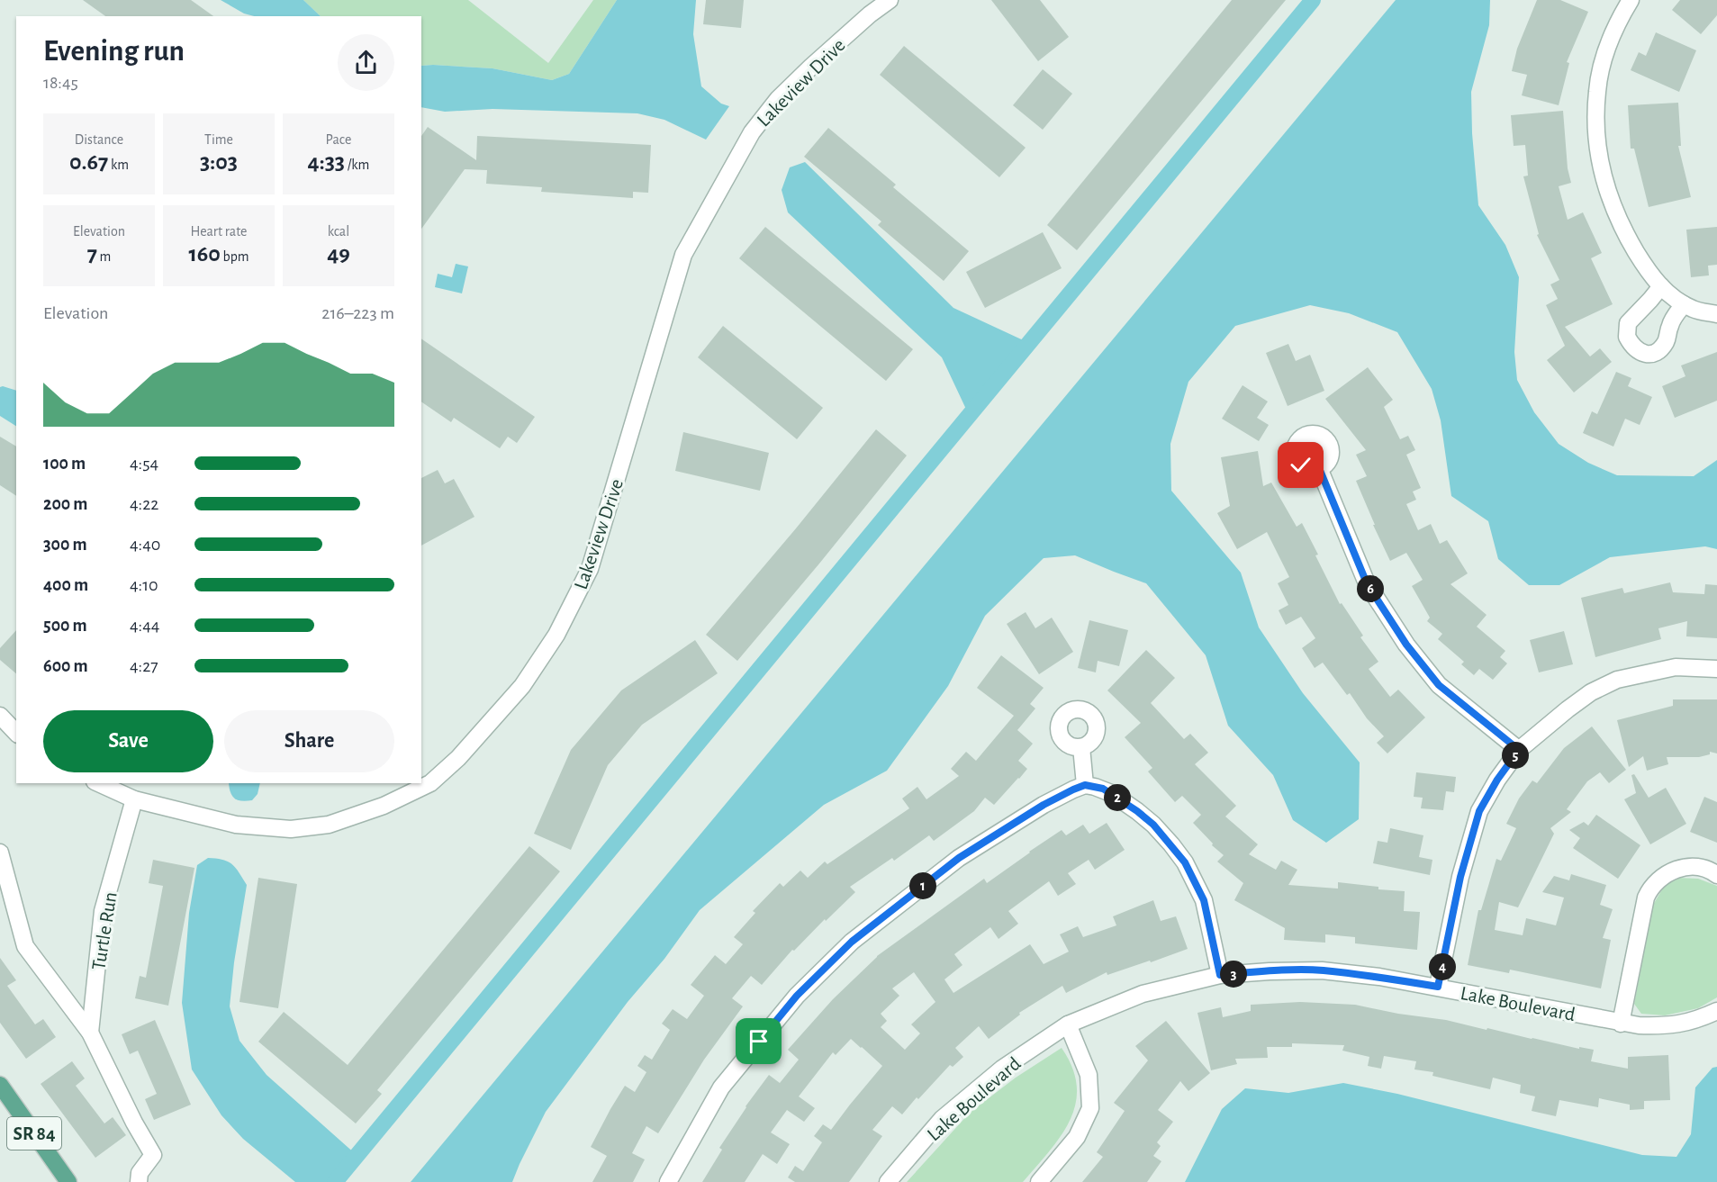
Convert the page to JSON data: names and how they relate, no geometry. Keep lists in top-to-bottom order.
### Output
{
  "streets": {
    "main road": ["SR 84"],
    "street": ["Lakeview Drive", "Turtle Run", "Lake Boulevard"]
  },
  "crossings": [
    ["Lakeview Drive", "Turtle Run"]
  ],
  "page": {
    "heading": ["Evening run", "18:45"],
    "stats": [
      ["Distance", "0.67 km"],
      ["Time", "3:03"],
      ["Pace", "4:33 /km"],
      ["Elevation", "7 m"],
      ["Heart rate", "160 bpm"],
      ["kcal", "49"]
    ],
    "chart": ["Elevation", "216–223 m"],
    "list": [
      {
        "name": "100 m",
        "note": "4:54"
      },
      {
        "name": "200 m",
        "note": "4:22"
      },
      {
        "name": "300 m",
        "note": "4:40"
      },
      {
        "name": "400 m",
        "note": "4:10"
      },
      {
        "name": "500 m",
        "note": "4:44"
      },
      {
        "name": "600 m",
        "note": "4:27"
      }
    ],
    "pins": [
      "6",
      "5",
      "2",
      "1",
      "4",
      "3"
    ],
    "buttons": ["Save", "Share"]
  }
}
